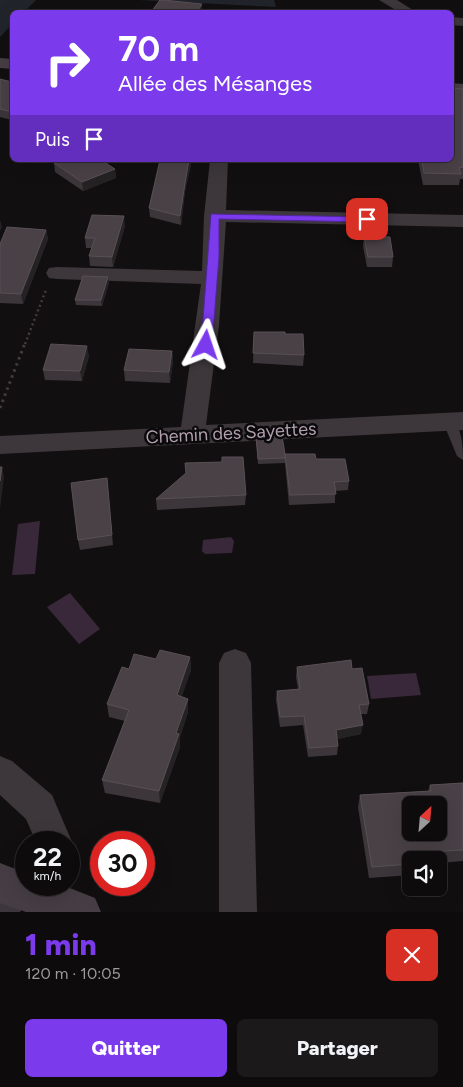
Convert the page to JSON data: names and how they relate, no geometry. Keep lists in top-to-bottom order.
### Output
{
  "streets": {
    "street": ["Chemin des Sayettes"]
  },
  "north": "top right",
  "page": {
    "turn": ["70 m", "Allée des Mésanges"],
    "then": "Puis",
    "speed": "22 km/h",
    "limit": "30",
    "heading": ["1 min", "120 m · 10:05"],
    "buttons": ["Quitter", "Partager"]
  }
}
